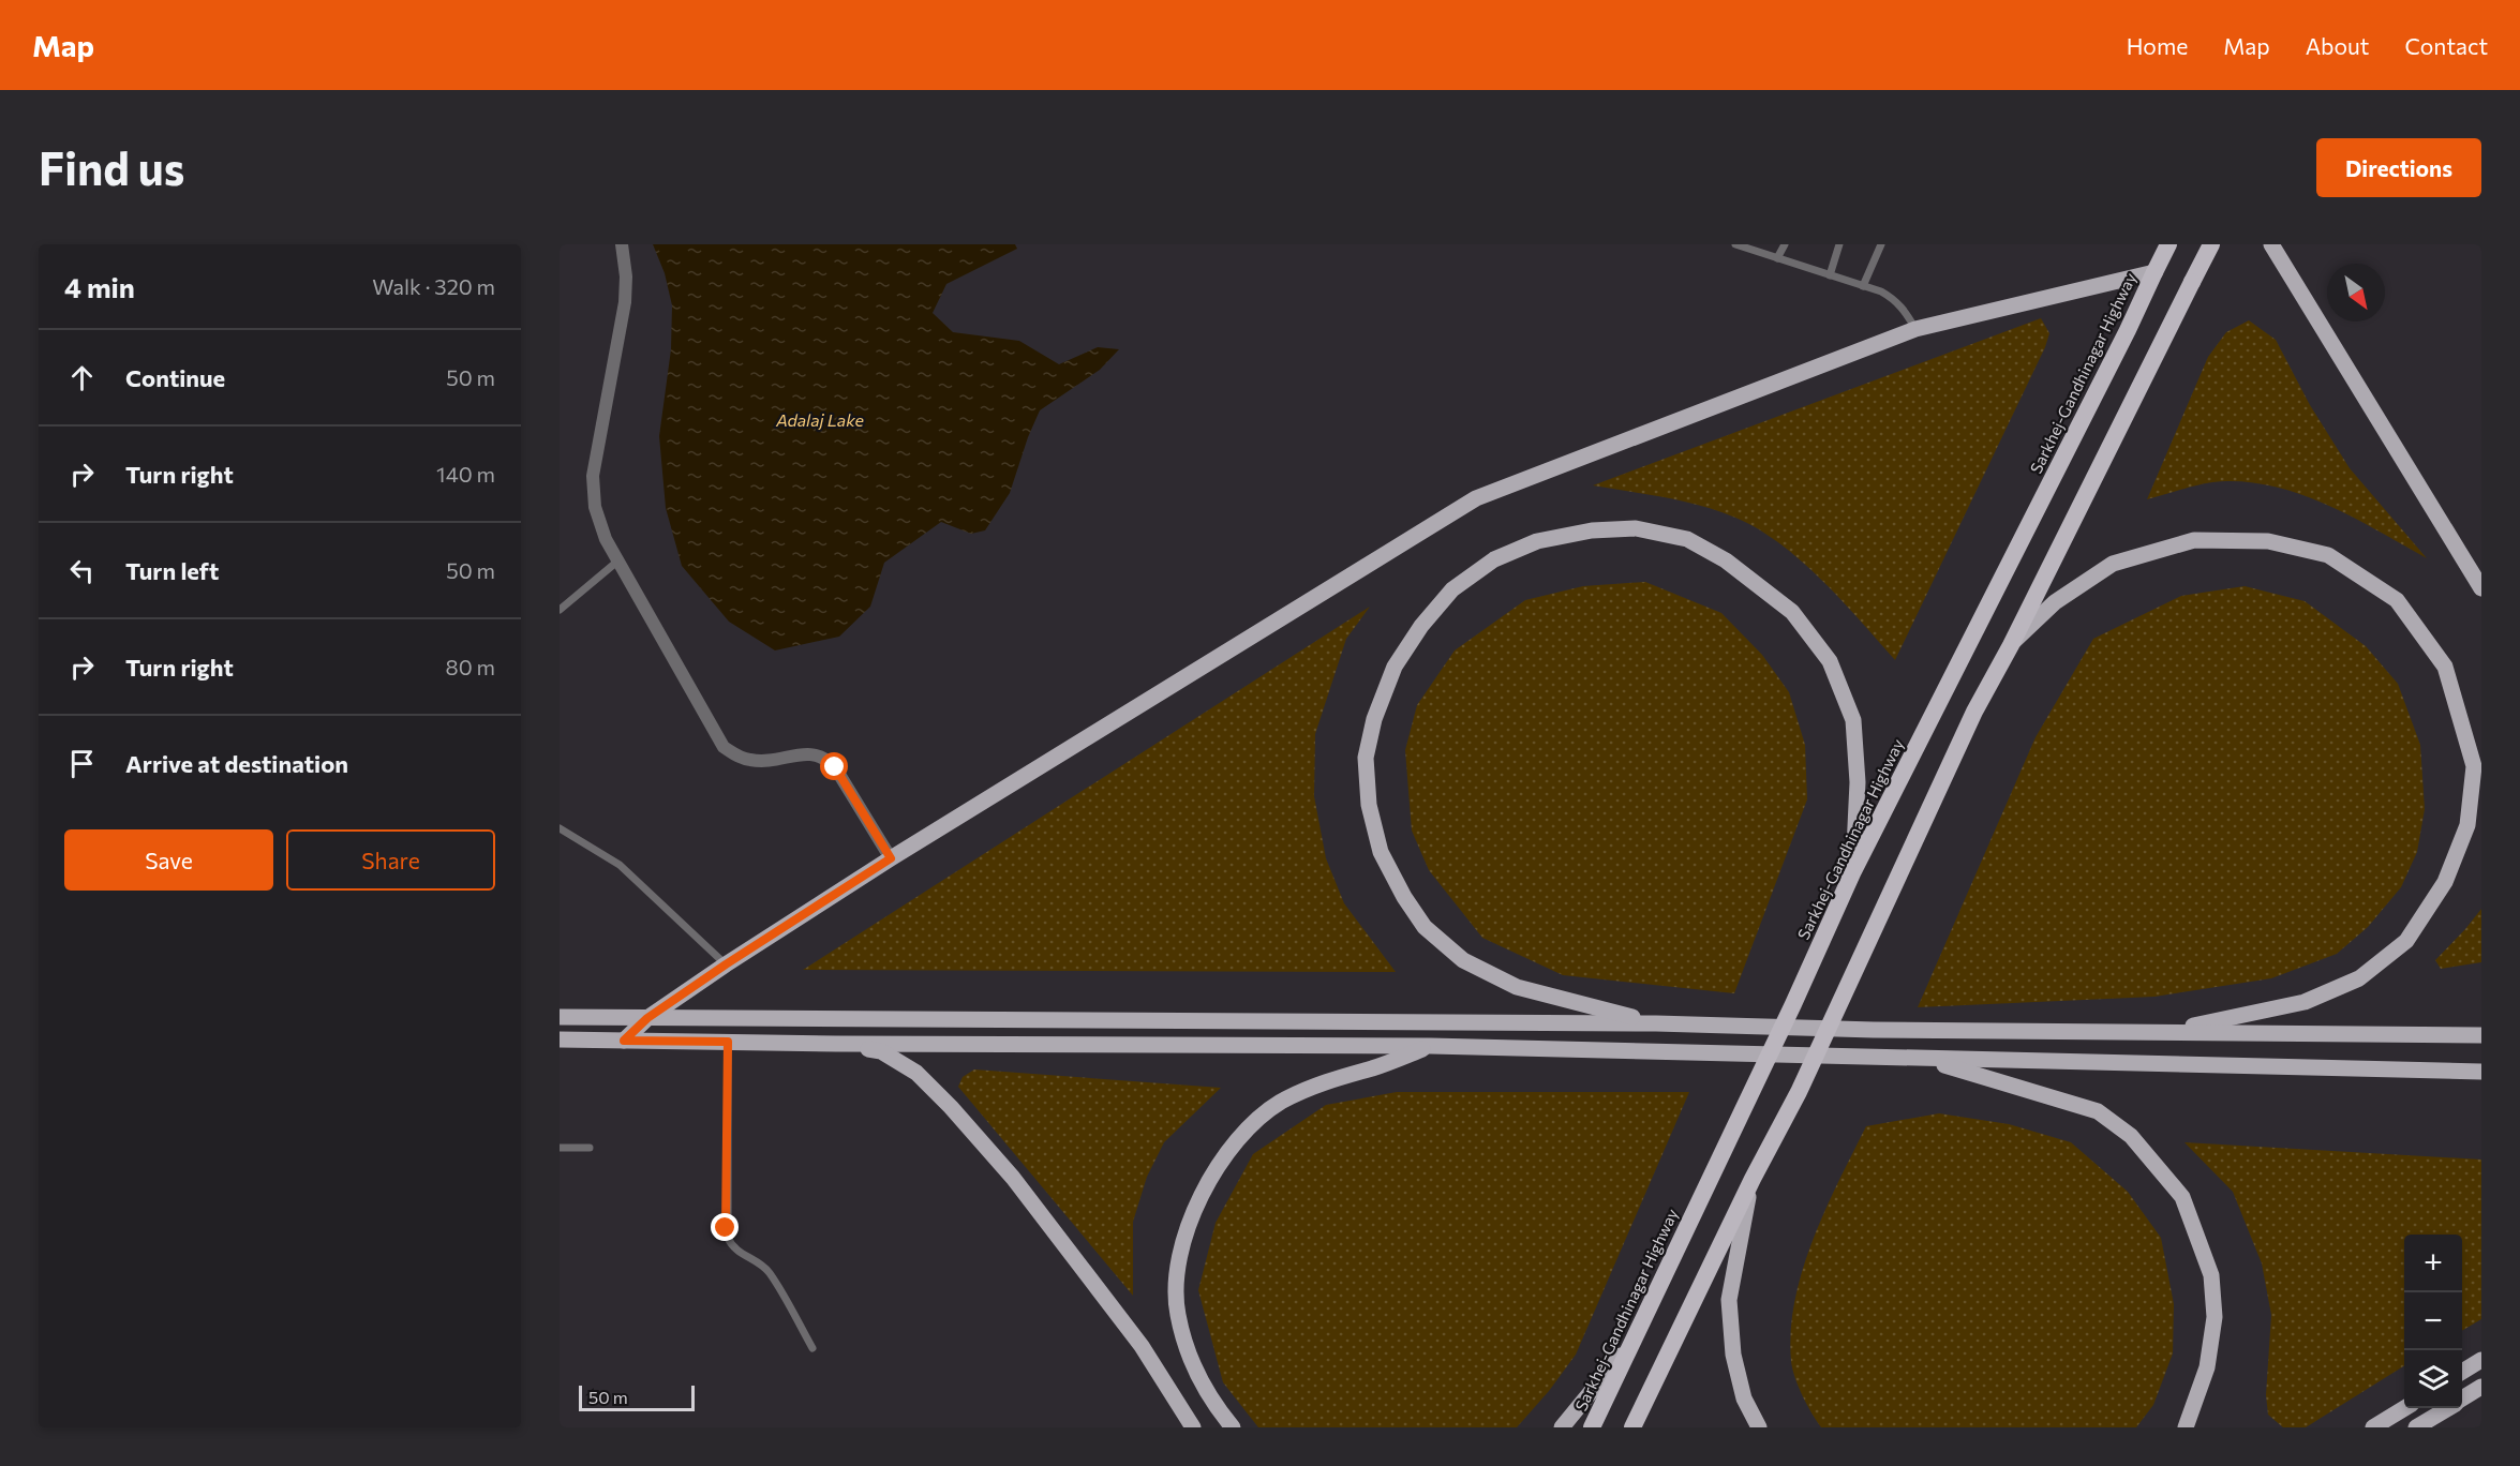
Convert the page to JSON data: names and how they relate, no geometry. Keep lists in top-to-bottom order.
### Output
{
  "streets": {
    "highway": ["Sarkhej-Gandhinagar Highway"]
  },
  "water": ["Adalaj Lake"],
  "scale_bar": "50 m",
  "north": "bottom right",
  "page": {
    "header": "Map",
    "nav": [
      "Home",
      "Map",
      "About",
      "Contact"
    ],
    "buttons": [
      "Directions",
      ["Save", "Share"]
    ],
    "title": "Find us",
    "heading": ["4 min", "Walk · 320 m"],
    "list": [
      ["Continue", "50 m"],
      ["Turn right", "140 m"],
      ["Turn left", "50 m"],
      ["Turn right", "80 m"],
      "Arrive at destination"
    ],
    "map_buttons": ["+", "−"],
    "scale": "50 m"
  }
}
